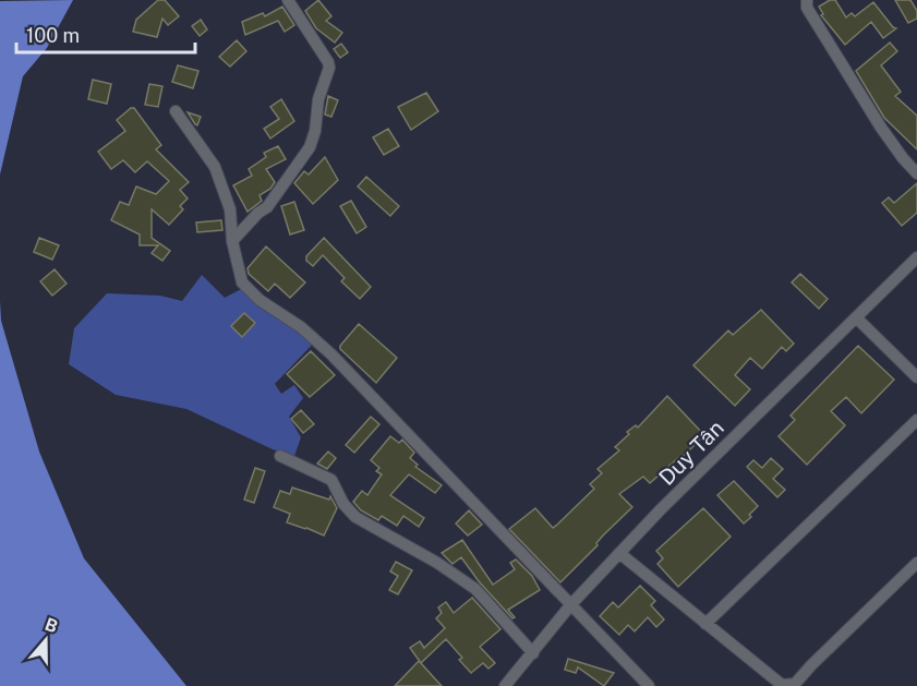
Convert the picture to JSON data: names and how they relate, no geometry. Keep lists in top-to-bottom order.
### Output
{
  "streets": {
    "street": ["Duy Tân"]
  },
  "scale_bar": "100 m",
  "north": "top"
}
